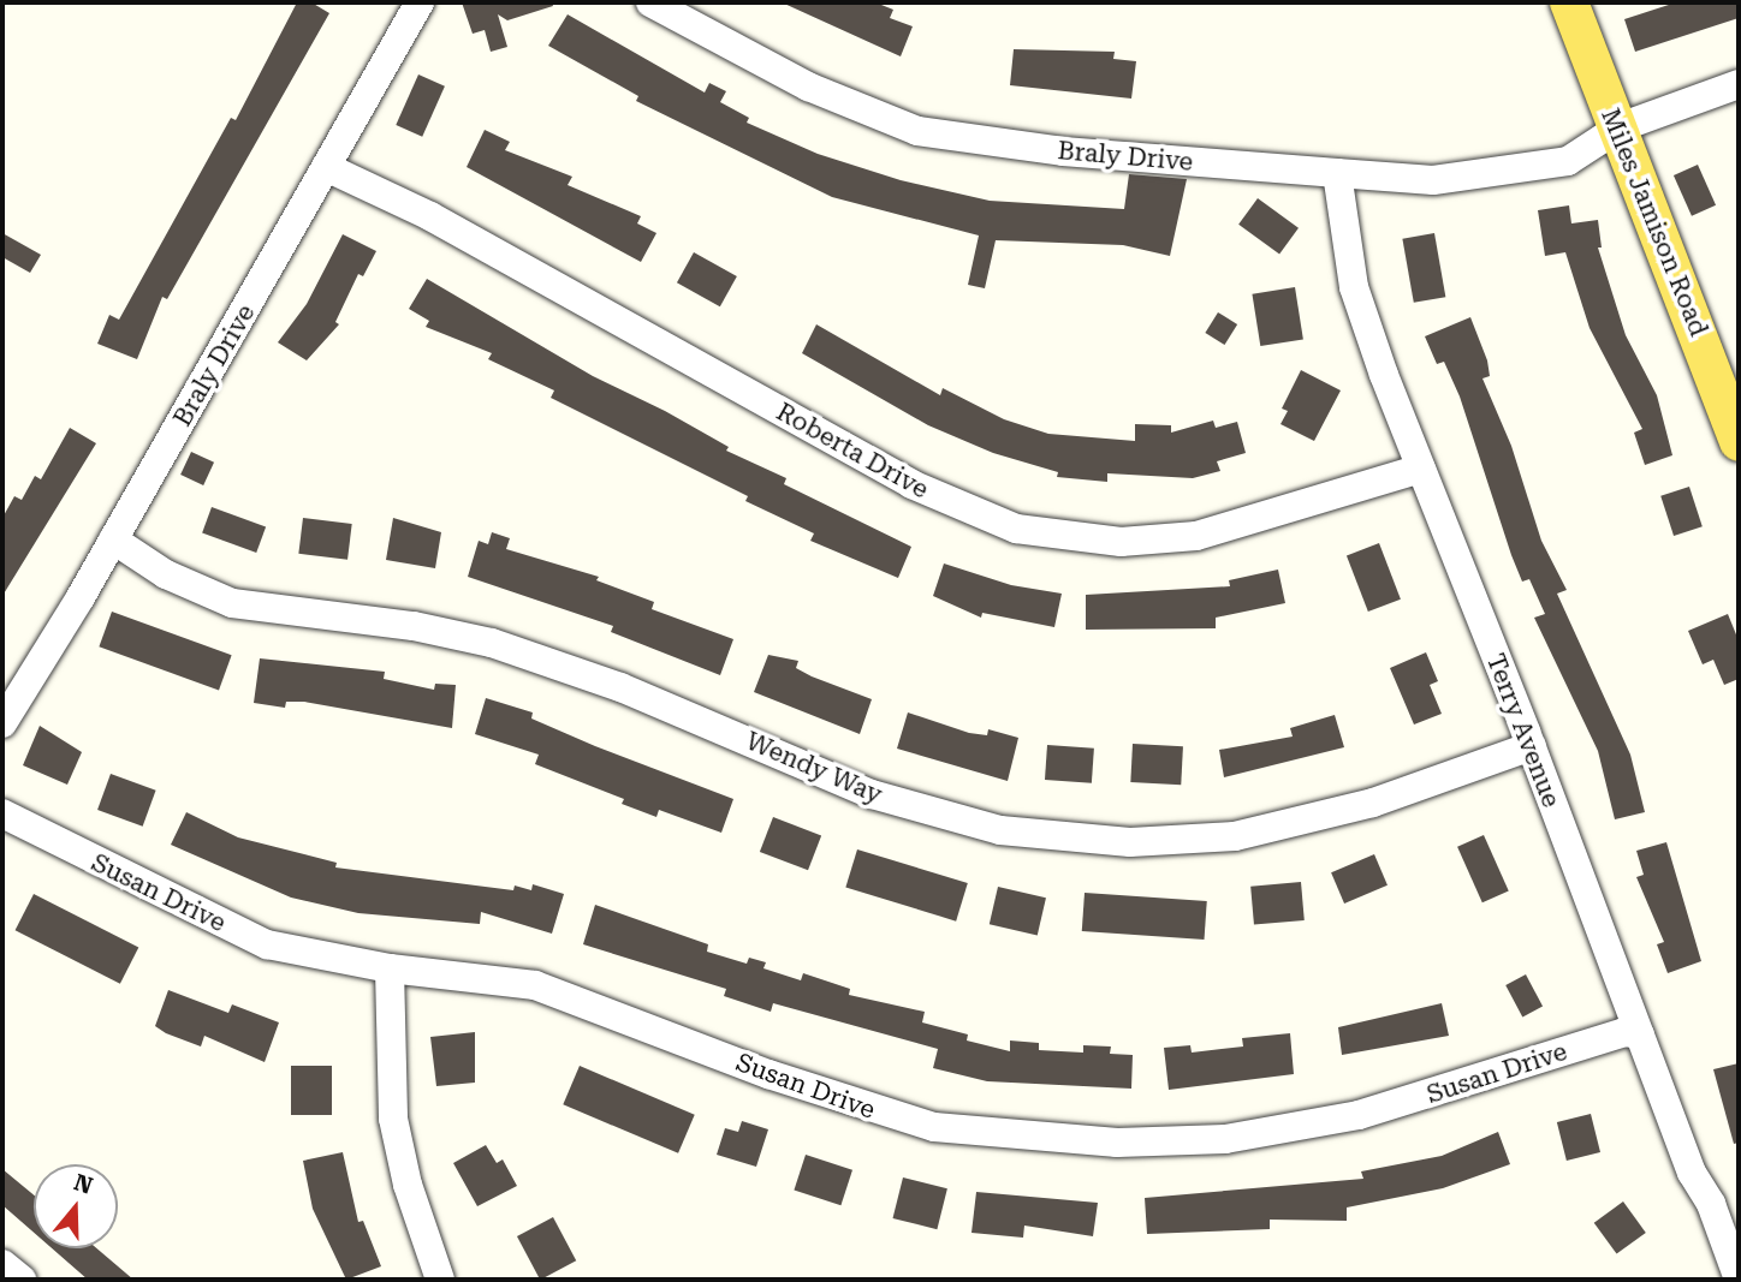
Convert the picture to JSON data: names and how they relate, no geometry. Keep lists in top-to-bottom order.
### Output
{
  "streets": {
    "main road": ["Miles Jamison Road"],
    "street": [
      "Braly Drive",
      "Roberta Drive",
      "Terry Avenue",
      "Wendy Way",
      "Susan Drive"
    ]
  },
  "crossings": [
    ["Braly Drive", "Miles Jamison Road"],
    ["Braly Drive", "Roberta Drive"],
    ["Braly Drive", "Terry Avenue"],
    ["Braly Drive", "Wendy Way"],
    ["Roberta Drive", "Terry Avenue"],
    ["Terry Avenue", "Wendy Way"],
    ["Terry Avenue", "Susan Drive"]
  ],
  "north": "top"
}
